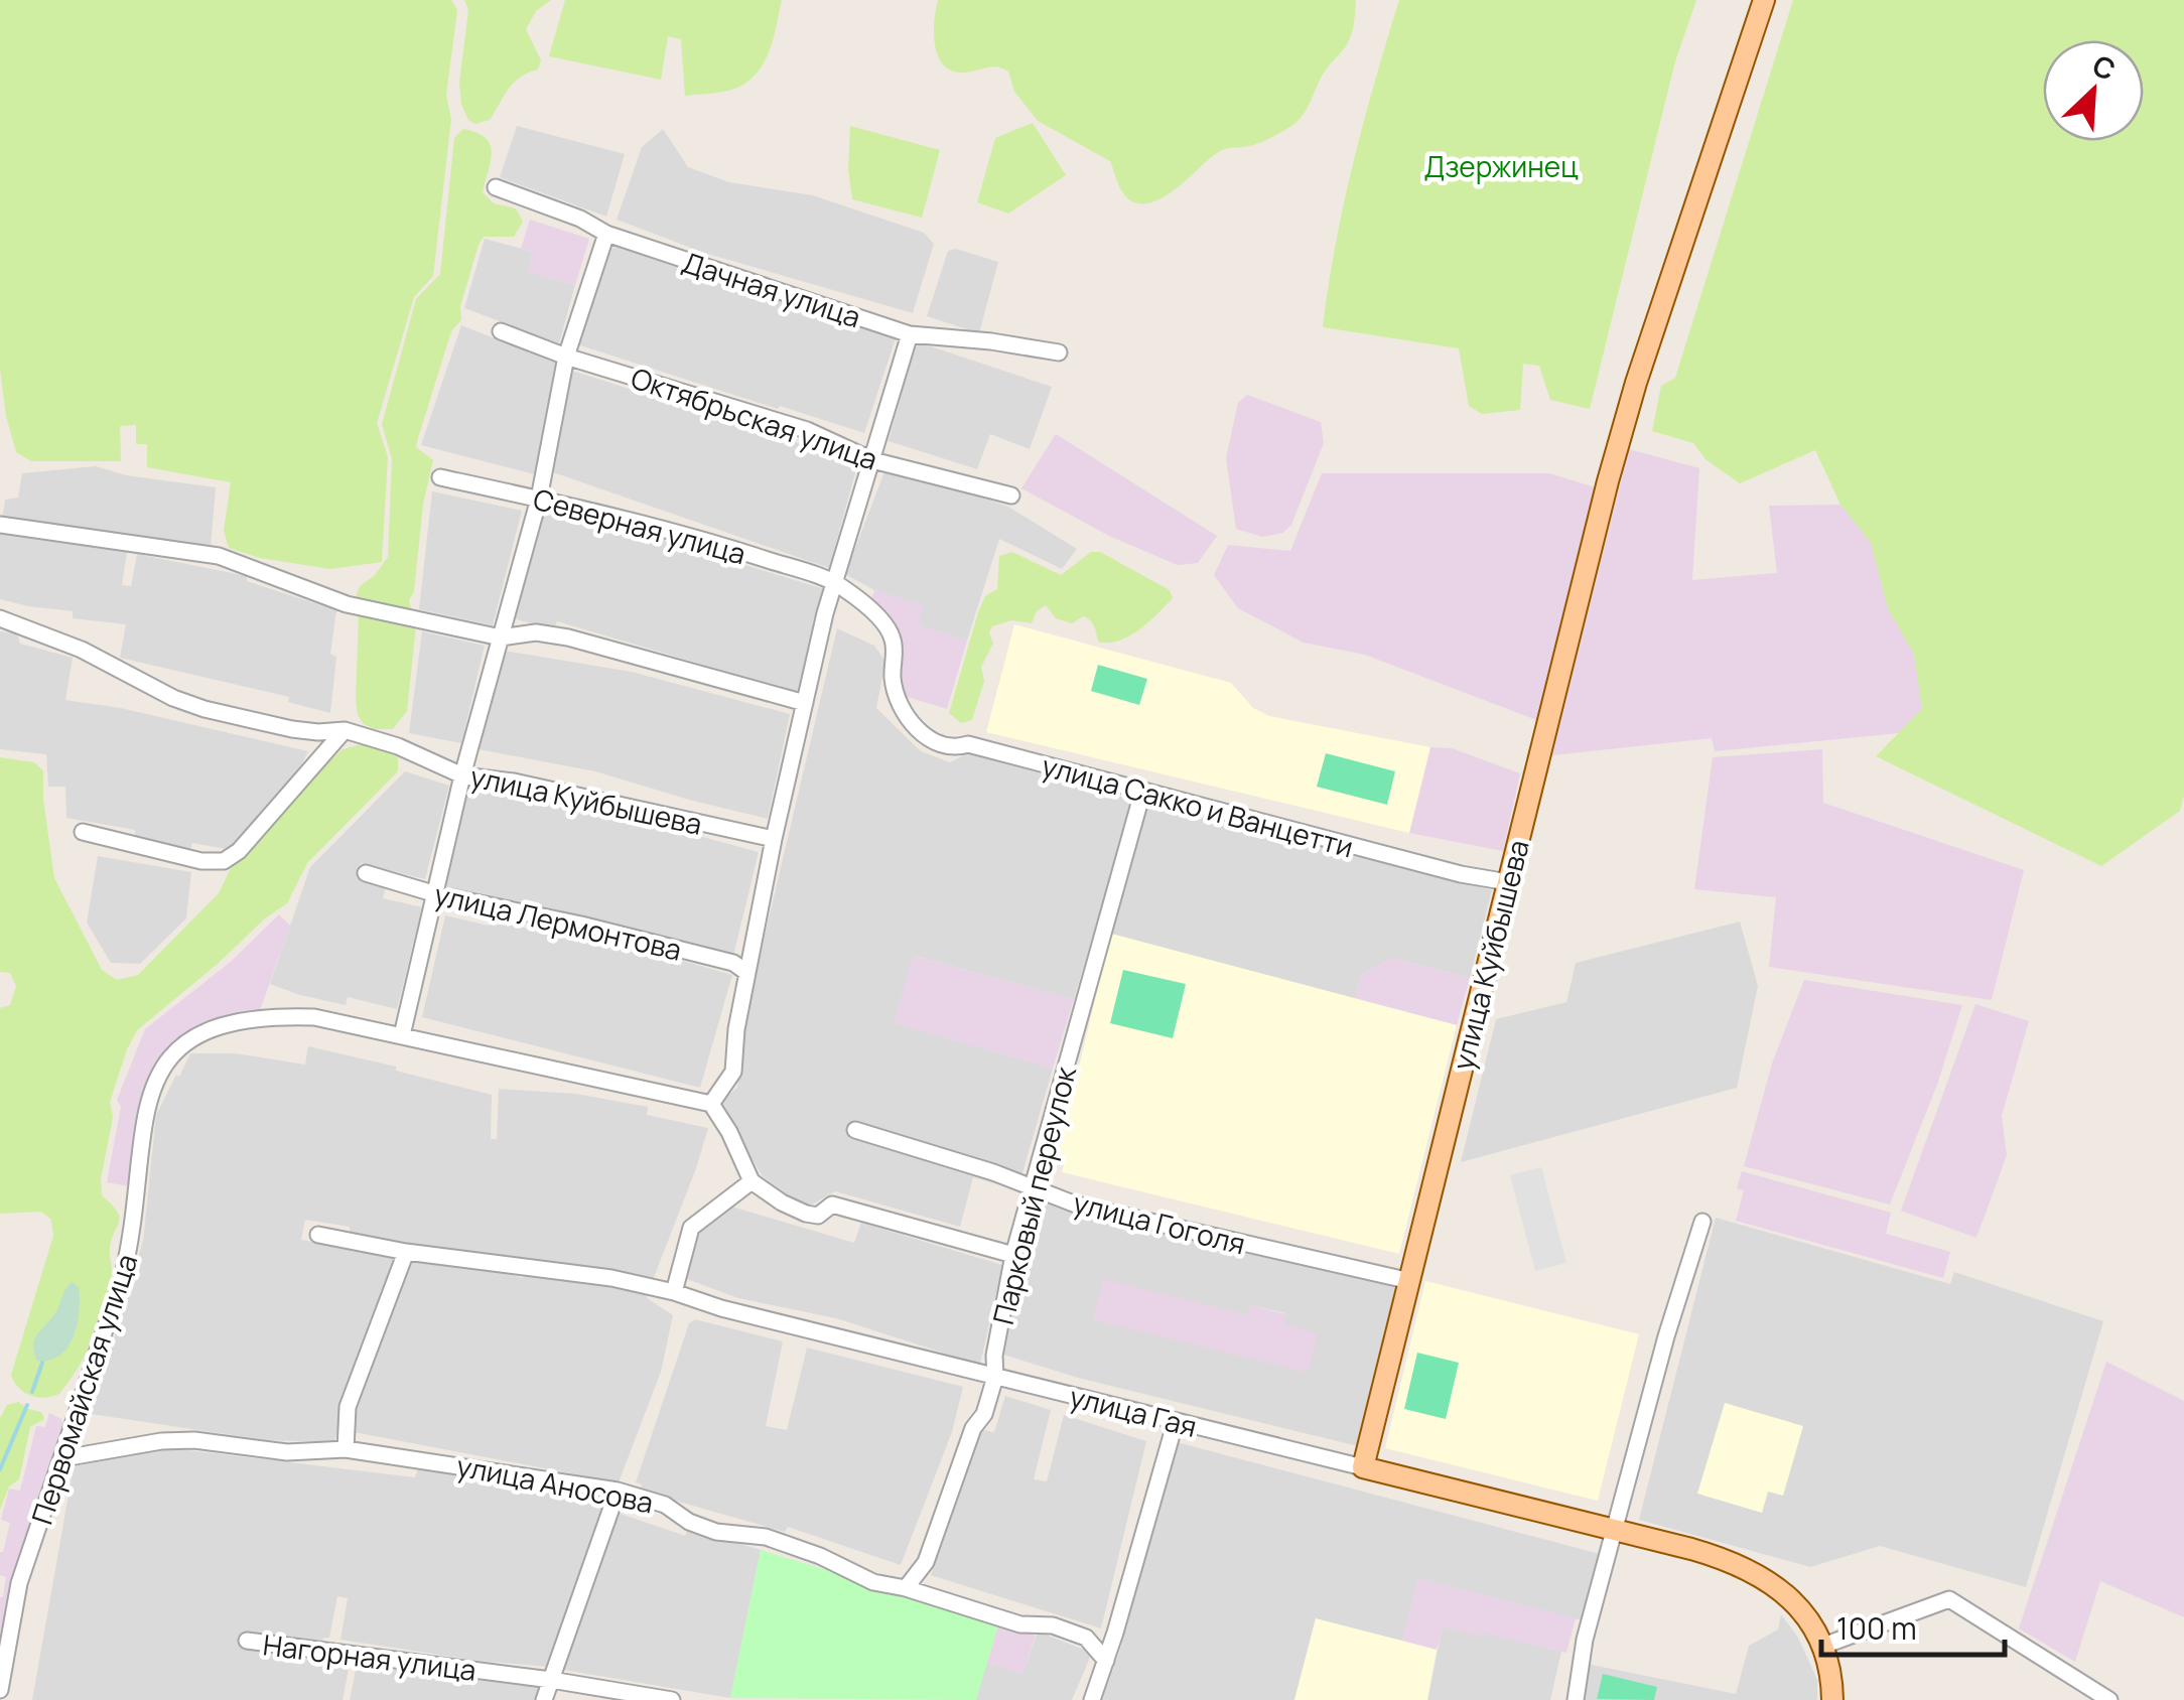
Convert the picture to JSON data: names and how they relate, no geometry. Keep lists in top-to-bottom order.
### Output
{
  "streets": {
    "main road": ["улица Куйбышева", "улица Гая"],
    "street": [
      "Дачная улица",
      "Октябрьская улица",
      "Северная улица",
      "улица Сакко и Ванцетти",
      "улица Лермонтова",
      "Парковый переулок",
      "улица Гоголя",
      "Первомайская улица",
      "улица Аносова",
      "Нагорная улица"
    ]
  },
  "crossings": [
    ["Северная улица", "улица Сакко и Ванцетти"],
    ["улица Куйбышева", "улица Сакко и Ванцетти"],
    ["улица Куйбышева", "улица Гоголя"],
    ["улица Куйбышева", "улица Гая"],
    ["улица Сакко и Ванцетти", "Парковый переулок"],
    ["Парковый переулок", "улица Гоголя"],
    ["Парковый переулок", "улица Гая"],
    ["Парковый переулок", "улица Аносова"],
    ["Первомайская улица", "улица Аносова"]
  ],
  "parks": ["Дзержинец"],
  "scale_bar": "100 m",
  "north": "top right"
}
